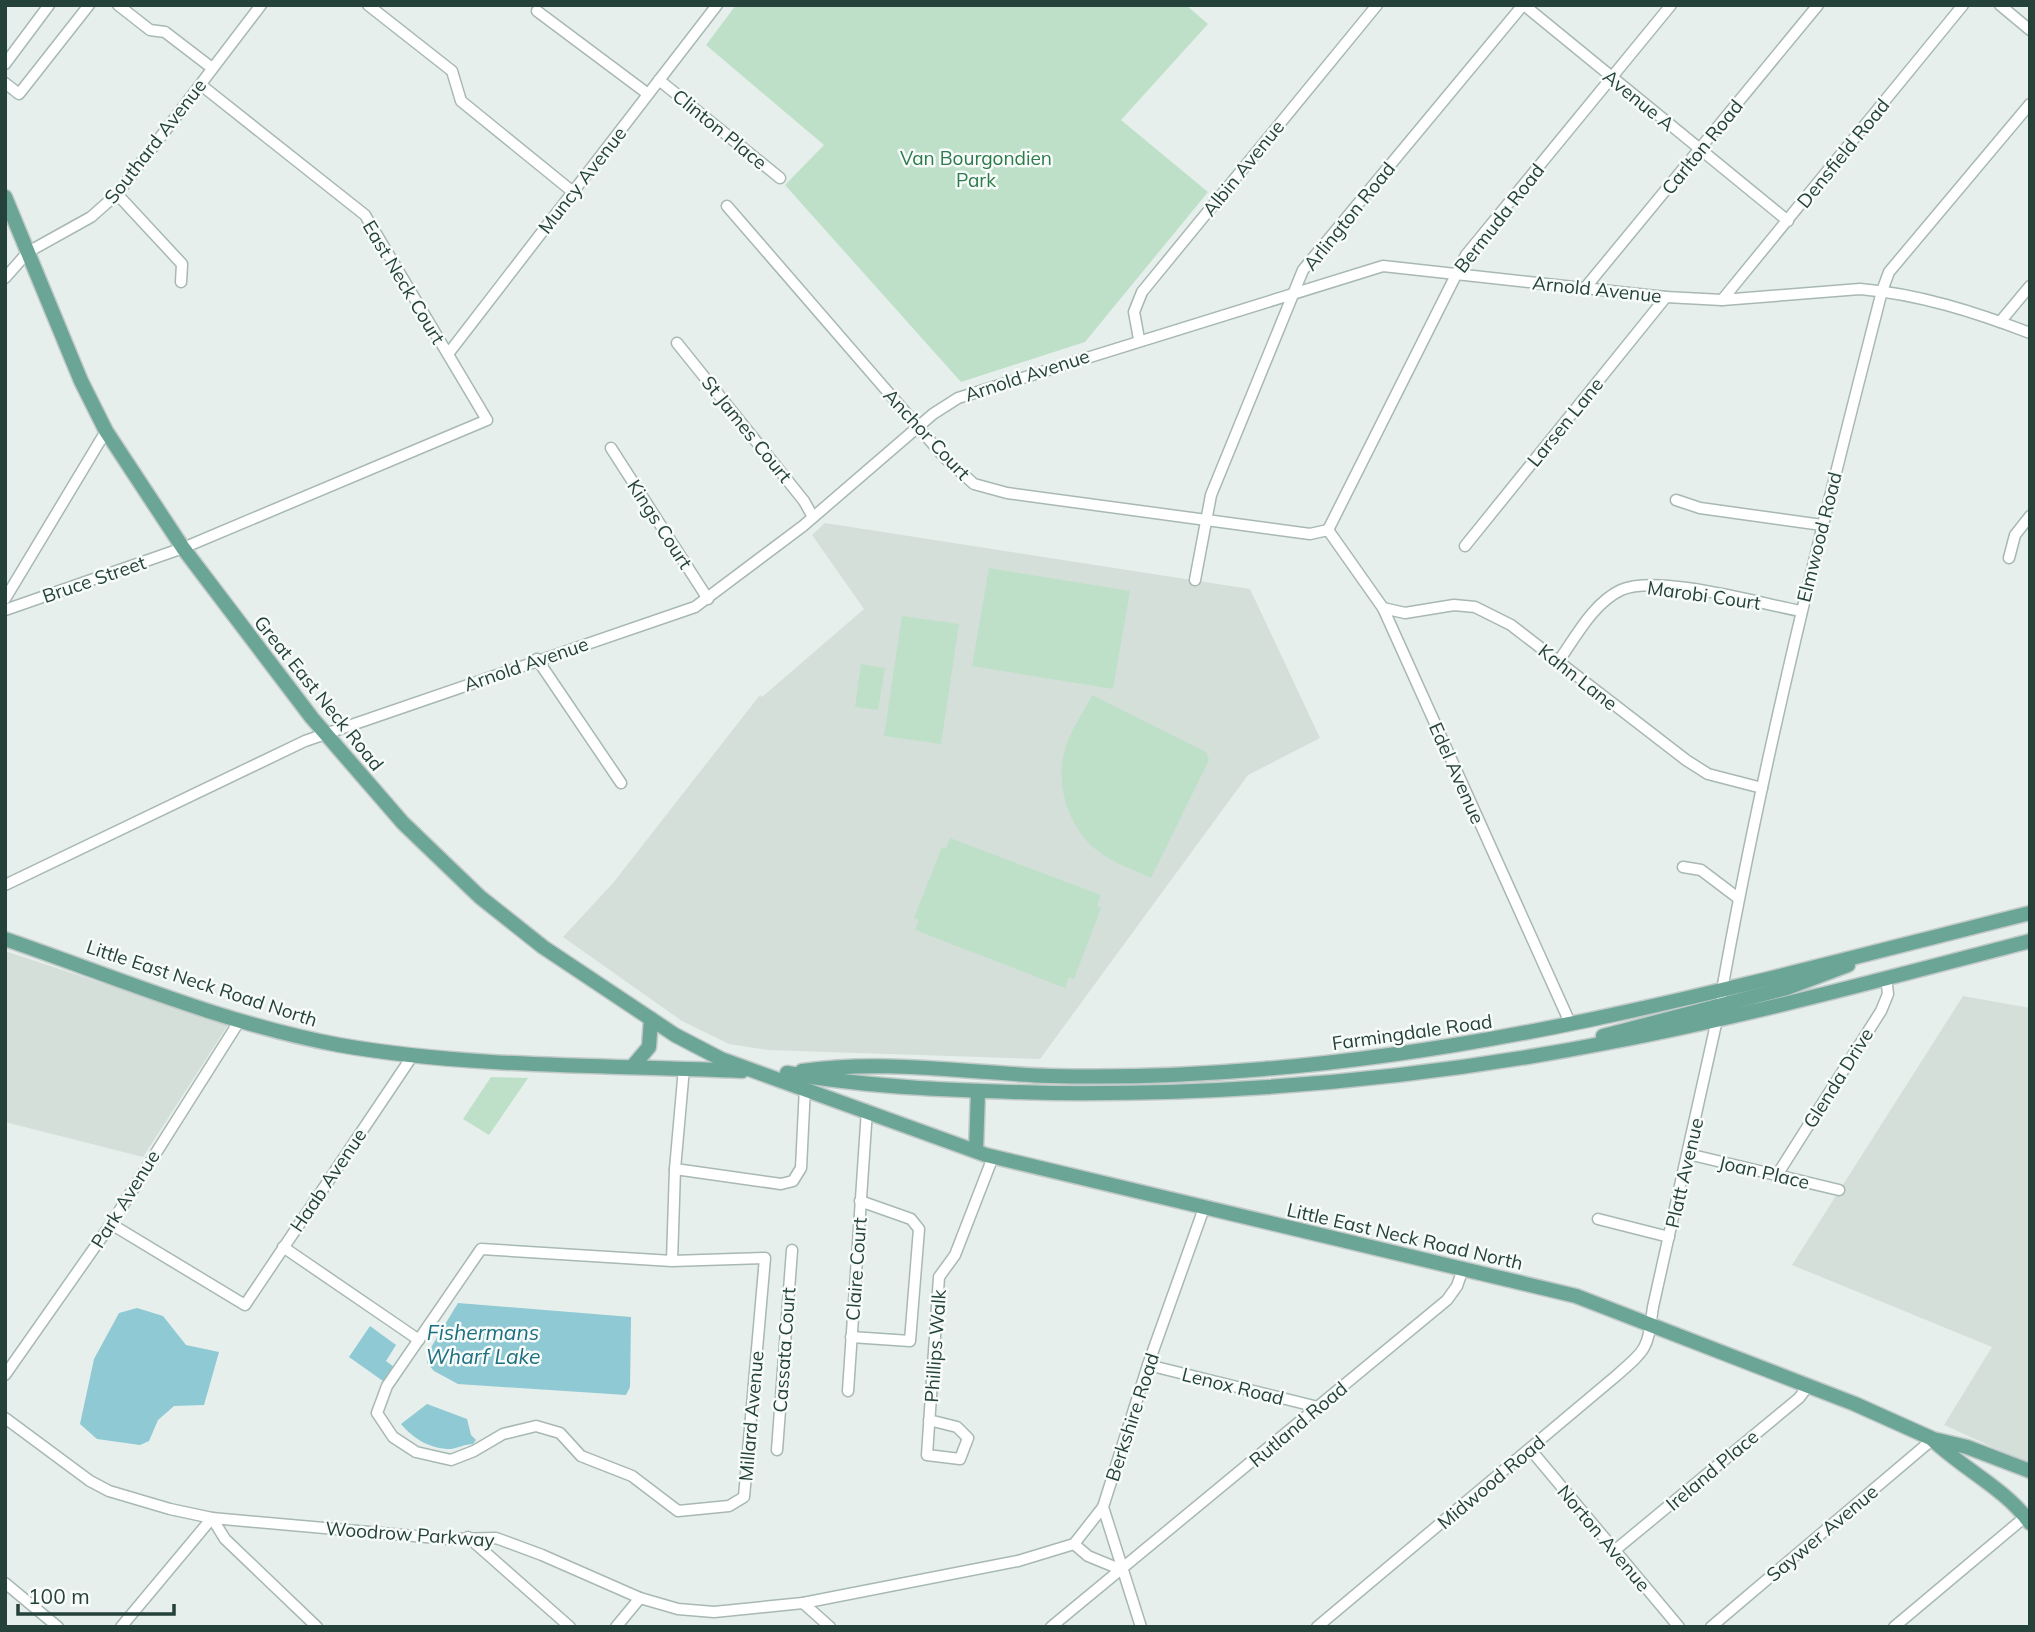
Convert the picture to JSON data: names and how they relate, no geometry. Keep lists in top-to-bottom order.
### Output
{
  "streets": {
    "main road": ["Great East Neck Road", "Little East Neck Road North", "Farmingdale Road"],
    "street": [
      "Avenue A",
      "Clinton Place",
      "Southard Avenue",
      "Carlton Road",
      "Densfield Road",
      "Albin Avenue",
      "Muncy Avenue",
      "Arlington Road",
      "Bermuda Road",
      "East Neck Court",
      "Arnold Avenue",
      "Larsen Lane",
      "St James Court",
      "Anchor Court",
      "Kings Court",
      "Elmwood Road",
      "Bruce Street",
      "Marobi Court",
      "Kahn Lane",
      "Edel Avenue",
      "Glenda Drive",
      "Joan Place",
      "Platt Avenue",
      "Haab Avenue",
      "Park Avenue",
      "Claire Court",
      "Phillips Walk",
      "Cassata Court",
      "Lenox Road",
      "Millard Avenue",
      "Berkshire Road",
      "Rutland Road",
      "Ireland Place",
      "Midwood Road",
      "Saywer Avenue",
      "Woodrow Parkway",
      "Norton Avenue"
    ]
  },
  "crossings": [
    ["Avenue A", "Carlton Road"],
    ["Avenue A", "Densfield Road"],
    ["Avenue A", "Arlington Road"],
    ["Avenue A", "Bermuda Road"],
    ["Clinton Place", "Muncy Avenue"],
    ["Southard Avenue", "East Neck Court"],
    ["Southard Avenue", "Great East Neck Road"],
    ["Carlton Road", "Arnold Avenue"],
    ["Densfield Road", "Arnold Avenue"],
    ["Albin Avenue", "Arnold Avenue"],
    ["Muncy Avenue", "East Neck Court"],
    ["Arlington Road", "Arnold Avenue"],
    ["Arlington Road", "Anchor Court"],
    ["Bermuda Road", "Arnold Avenue"],
    ["Bermuda Road", "Anchor Court"],
    ["Bermuda Road", "Edel Avenue"],
    ["East Neck Court", "Bruce Street"],
    ["East Neck Court", "Great East Neck Road"],
    ["Arnold Avenue", "Larsen Lane"],
    ["Arnold Avenue", "St James Court"],
    ["Arnold Avenue", "Anchor Court"],
    ["Arnold Avenue", "Kings Court"],
    ["Arnold Avenue", "Elmwood Road"],
    ["Arnold Avenue", "Great East Neck Road"],
    ["Anchor Court", "Edel Avenue"],
    ["Elmwood Road", "Marobi Court"],
    ["Elmwood Road", "Kahn Lane"],
    ["Elmwood Road", "Farmingdale Road"],
    ["Elmwood Road", "Platt Avenue"],
    ["Bruce Street", "Great East Neck Road"],
    ["Marobi Court", "Kahn Lane"],
    ["Kahn Lane", "Edel Avenue"],
    ["Great East Neck Road", "Little East Neck Road North"],
    ["Great East Neck Road", "Farmingdale Road"],
    ["Edel Avenue", "Farmingdale Road"],
    ["Little East Neck Road North", "Farmingdale Road"],
    ["Little East Neck Road North", "Platt Avenue"],
    ["Little East Neck Road North", "Haab Avenue"],
    ["Little East Neck Road North", "Park Avenue"],
    ["Little East Neck Road North", "Claire Court"],
    ["Little East Neck Road North", "Phillips Walk"],
    ["Little East Neck Road North", "Berkshire Road"],
    ["Little East Neck Road North", "Rutland Road"],
    ["Little East Neck Road North", "Ireland Place"],
    ["Little East Neck Road North", "Midwood Road"],
    ["Little East Neck Road North", "Saywer Avenue"],
    ["Farmingdale Road", "Glenda Drive"],
    ["Farmingdale Road", "Platt Avenue"],
    ["Glenda Drive", "Joan Place"],
    ["Joan Place", "Platt Avenue"],
    ["Platt Avenue", "Midwood Road"],
    ["Haab Avenue", "Park Avenue"],
    ["Lenox Road", "Berkshire Road"],
    ["Lenox Road", "Rutland Road"],
    ["Berkshire Road", "Rutland Road"],
    ["Ireland Place", "Norton Avenue"],
    ["Midwood Road", "Norton Avenue"]
  ],
  "water": ["Fishermans Wharf Lake"],
  "parks": ["Van Bourgondien Park"],
  "scale_bar": "100 m"
}
